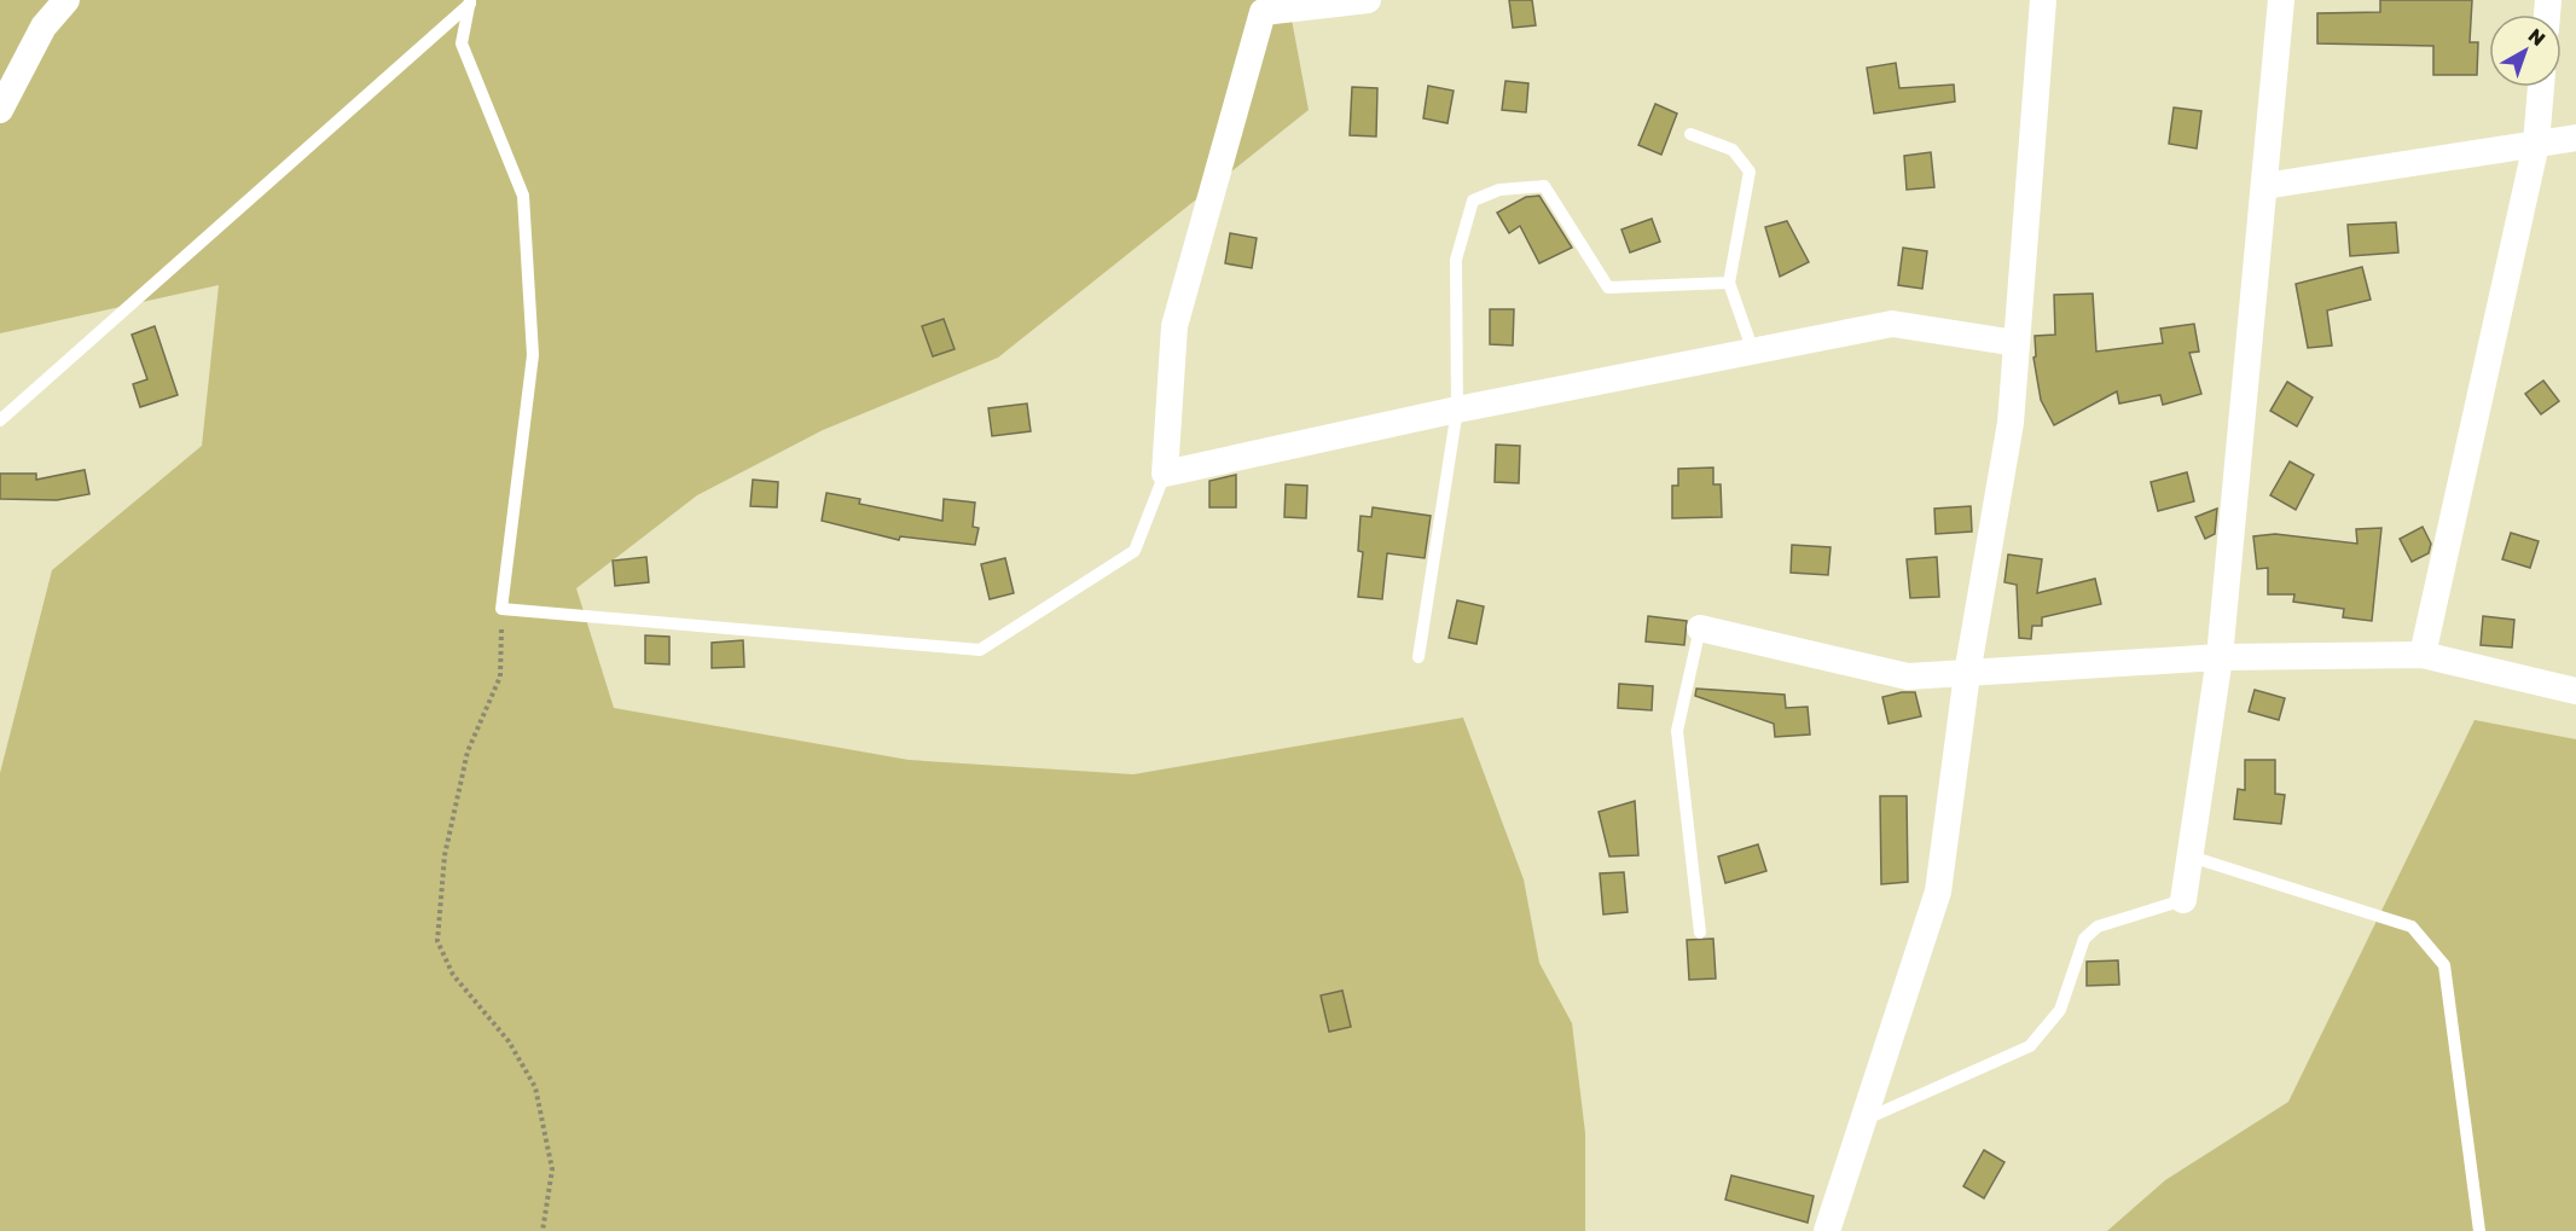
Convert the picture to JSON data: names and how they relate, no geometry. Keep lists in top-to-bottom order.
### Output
{
  "north": "top right"
}
